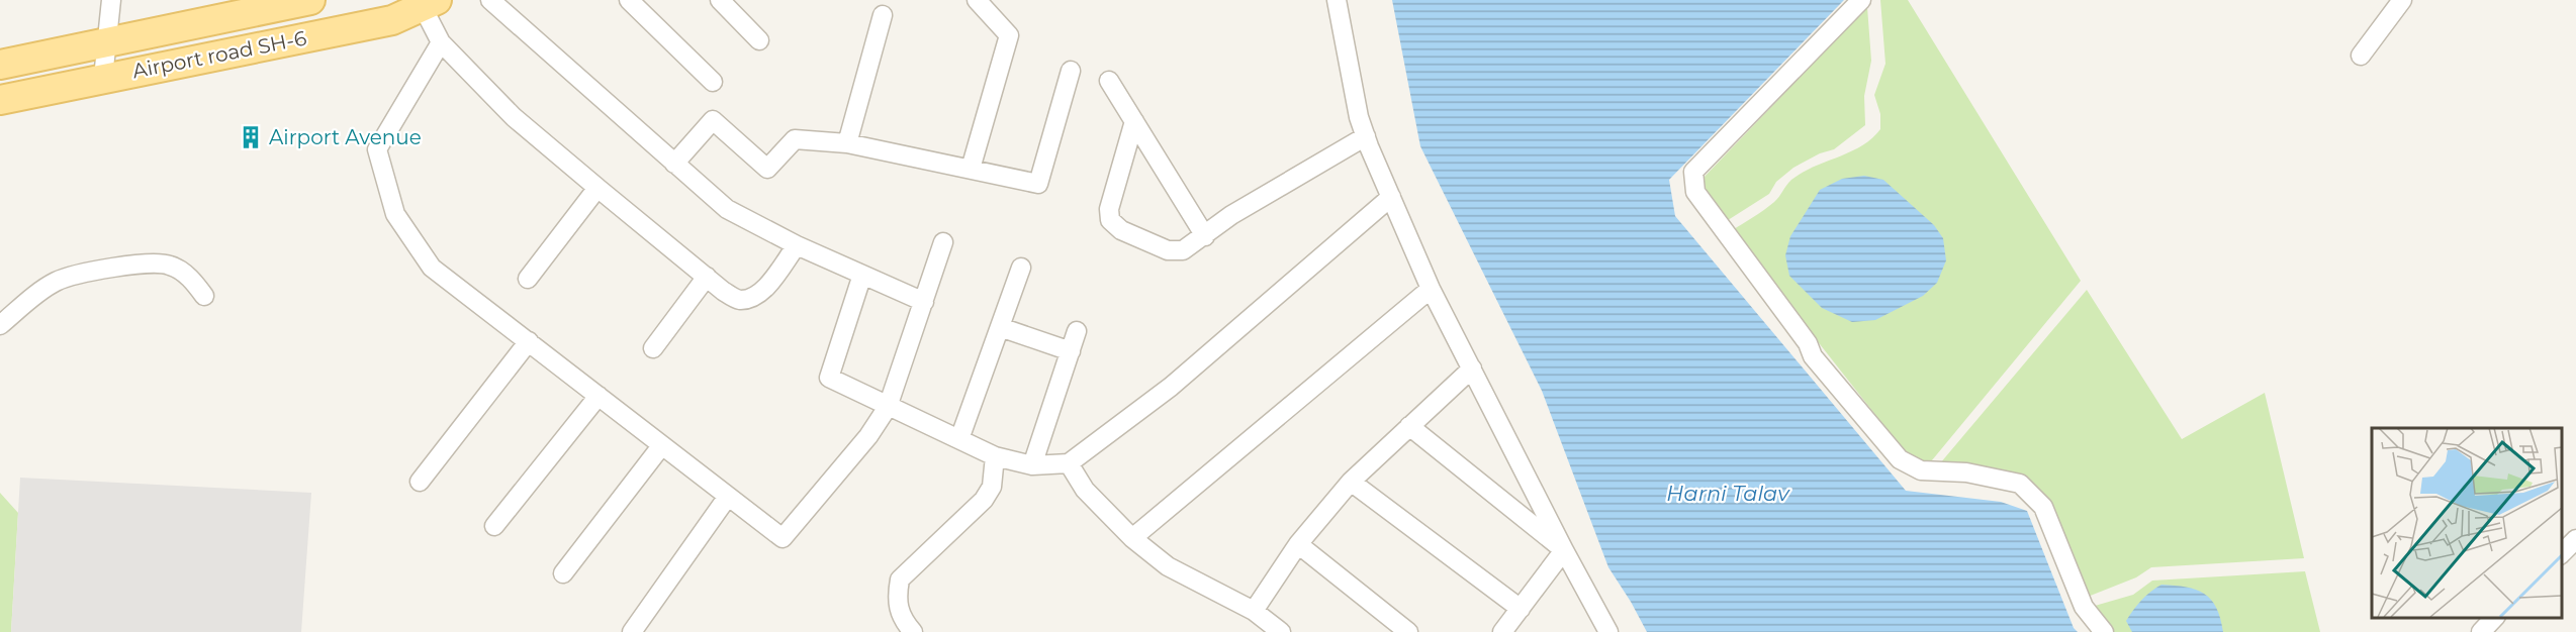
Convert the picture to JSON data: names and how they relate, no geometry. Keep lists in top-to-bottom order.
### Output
{
  "streets": {
    "main road": ["Airport road SH-6"]
  },
  "water": ["Harni Talav"],
  "places": {
    "building": ["Airport Avenue"]
  }
}
